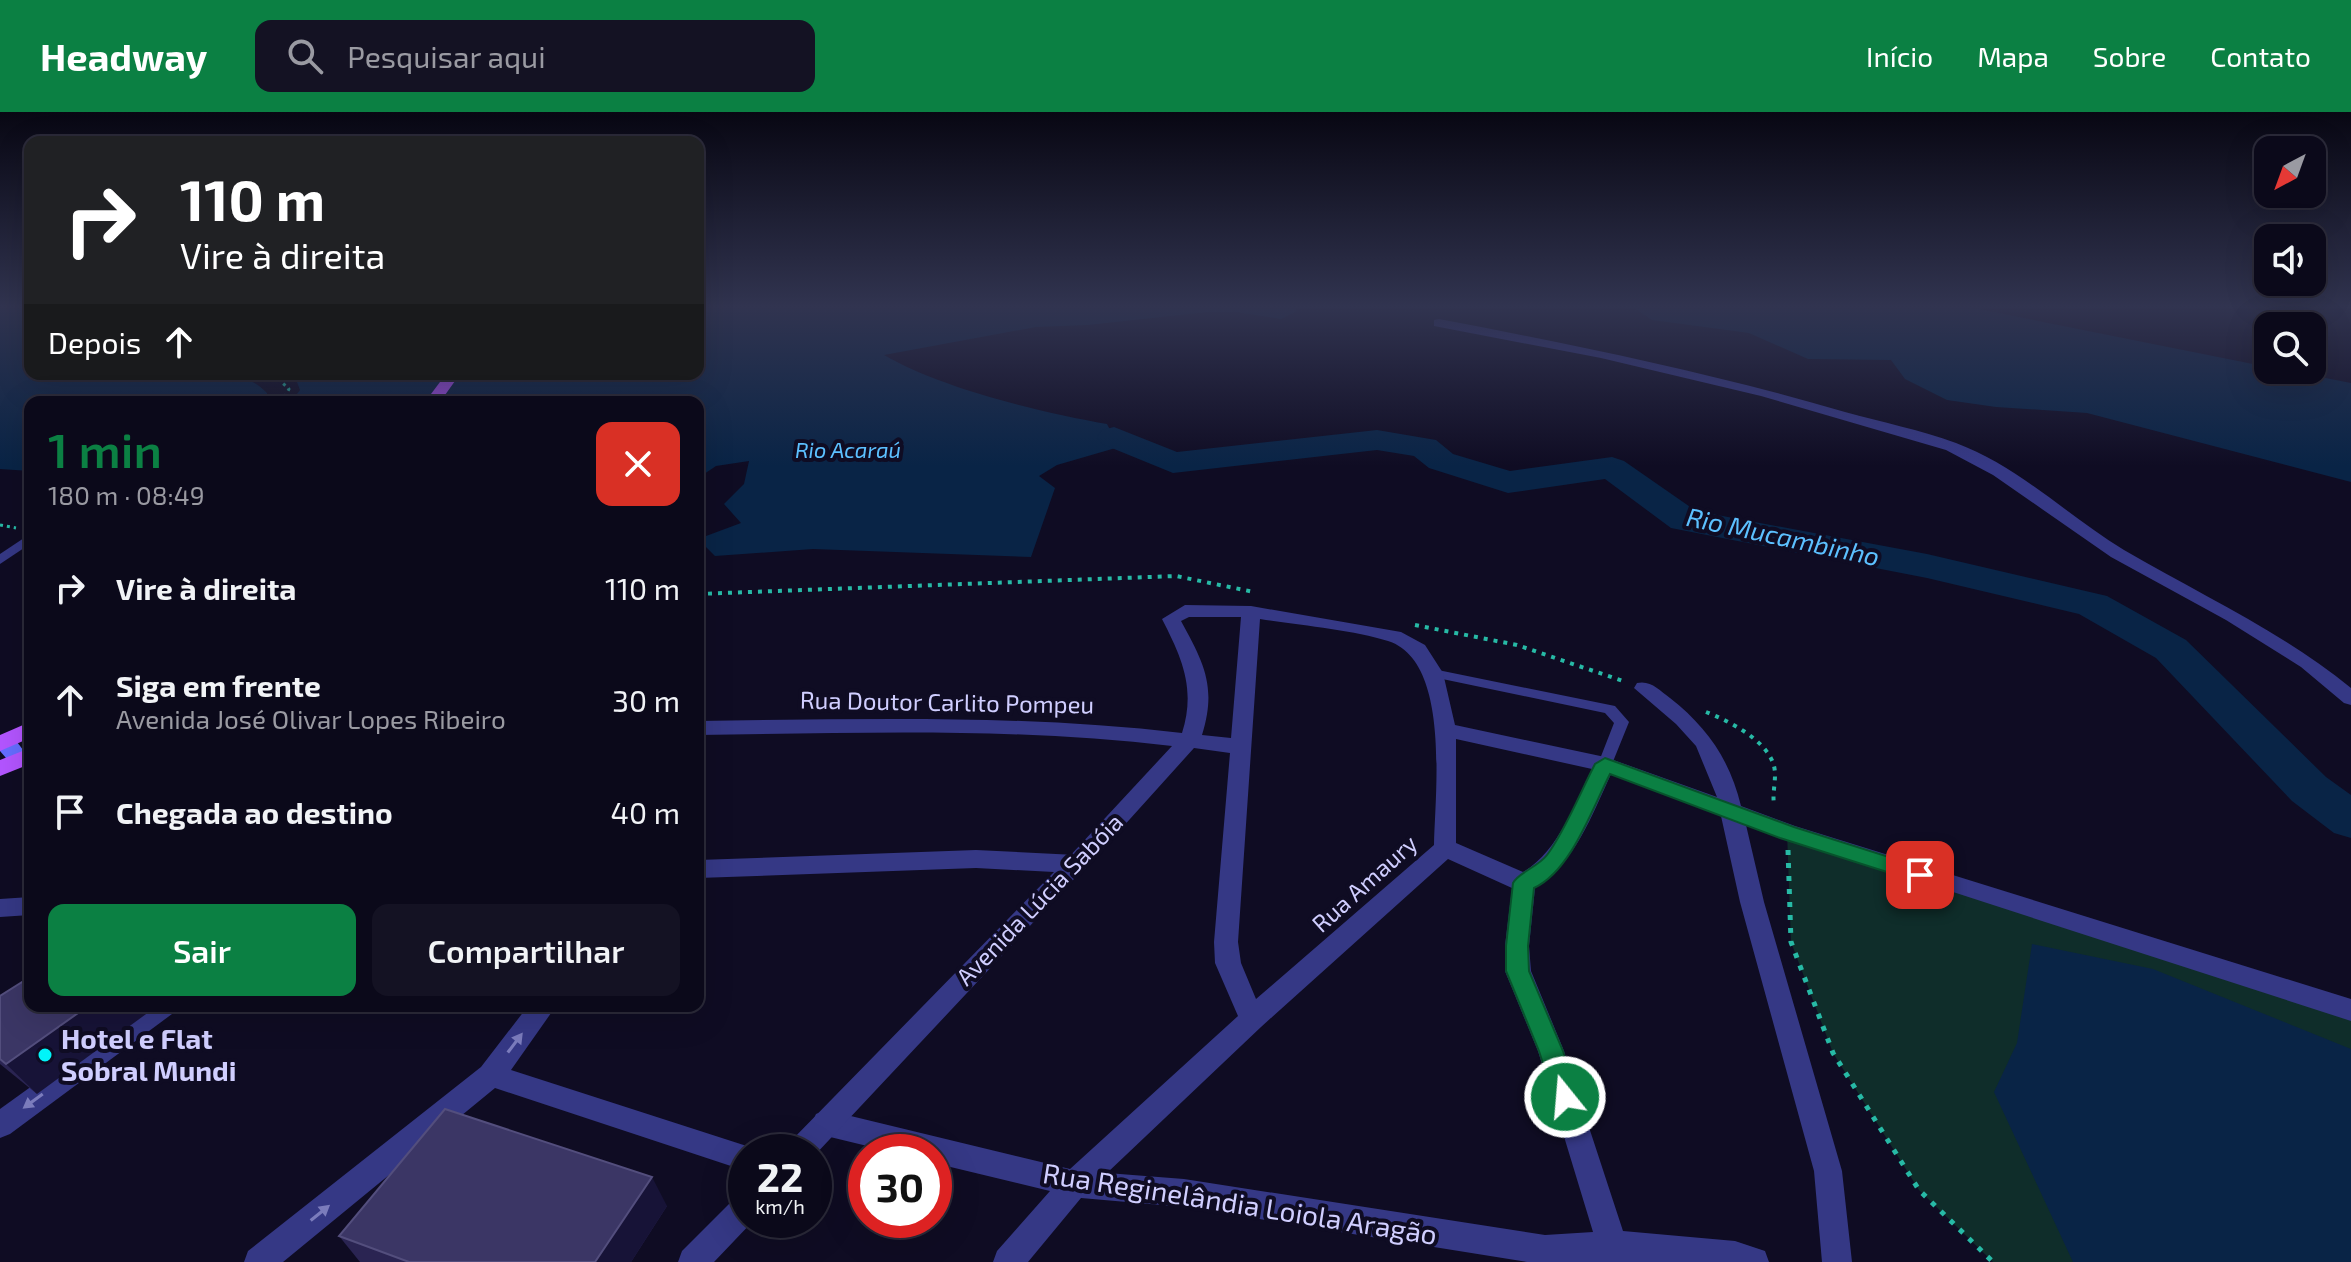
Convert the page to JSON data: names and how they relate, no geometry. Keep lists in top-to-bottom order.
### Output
{
  "streets": {
    "street": [
      "Rua Doutor Carlito Pompeu",
      "Rua Amaury",
      "Avenida Lúcia Sabóia",
      "Rua Reginelândia Loiola Aragão"
    ]
  },
  "crossings": [
    ["Rua Doutor Carlito Pompeu", "Avenida Lúcia Sabóia"],
    ["Rua Amaury", "Avenida Lúcia Sabóia"],
    ["Rua Amaury", "Rua Reginelândia Loiola Aragão"],
    ["Avenida Lúcia Sabóia", "Rua Reginelândia Loiola Aragão"]
  ],
  "water": ["Rio Acaraú", "Rio Mucambinho"],
  "places": ["Hotel e Flat Sobral Mundi"],
  "north": "bottom left",
  "page": {
    "header": "Headway",
    "search": "Pesquisar aqui",
    "nav": [
      "Início",
      "Mapa",
      "Sobre",
      "Contato"
    ],
    "turn": ["110 m", "Vire à direita"],
    "then": "Depois",
    "heading": ["1 min", "180 m · 08:49"],
    "list": [
      {
        "name": "Vire à direita",
        "value": "110 m"
      },
      {
        "name": "Siga em frente",
        "note": "Avenida José Olivar Lopes Ribeiro",
        "value": "30 m"
      },
      {
        "name": "Chegada ao destino",
        "value": "40 m"
      }
    ],
    "buttons": ["Sair", "Compartilhar"],
    "speed": "22 km/h",
    "limit": "30"
  }
}
